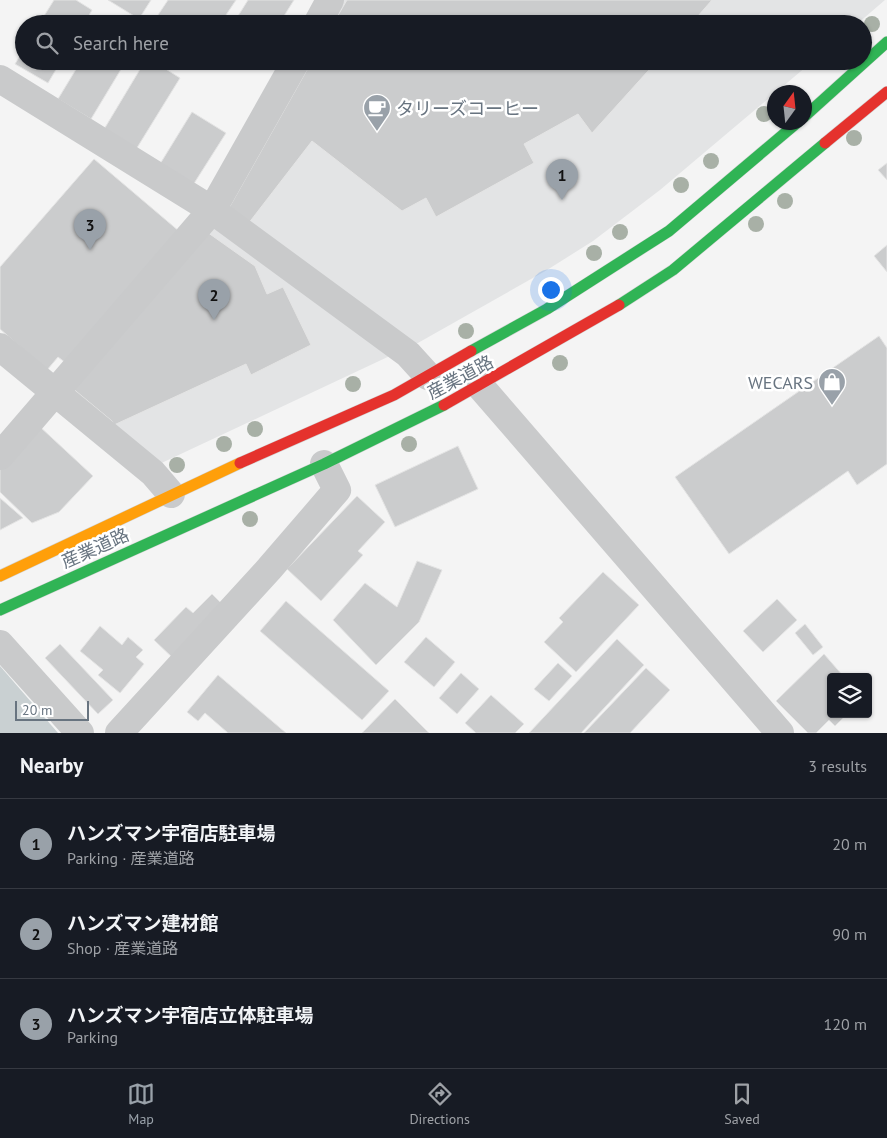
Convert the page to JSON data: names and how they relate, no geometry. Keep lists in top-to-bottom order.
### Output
{
  "streets": {
    "main road": ["産業道路"]
  },
  "places": {
    "cafe": ["タリーズコーヒー"],
    "shop": ["WECARS"]
  },
  "scale_bar": "20 m",
  "north": "top",
  "page": {
    "search": "Search here",
    "pins": ["1", "3", "2"],
    "scale": "20 m",
    "heading": ["Nearby", "3 results"],
    "list": [
      {
        "mark": "1",
        "name": "ハンズマン宇宿店駐車場",
        "note": "Parking · 産業道路",
        "value": "20 m"
      },
      {
        "mark": "2",
        "name": "ハンズマン建材館",
        "note": "Shop · 産業道路",
        "value": "90 m"
      },
      {
        "mark": "3",
        "name": "ハンズマン宇宿店立体駐車場",
        "note": "Parking",
        "value": "120 m"
      }
    ],
    "nav": ["Map", "Directions", "Saved"]
  }
}
